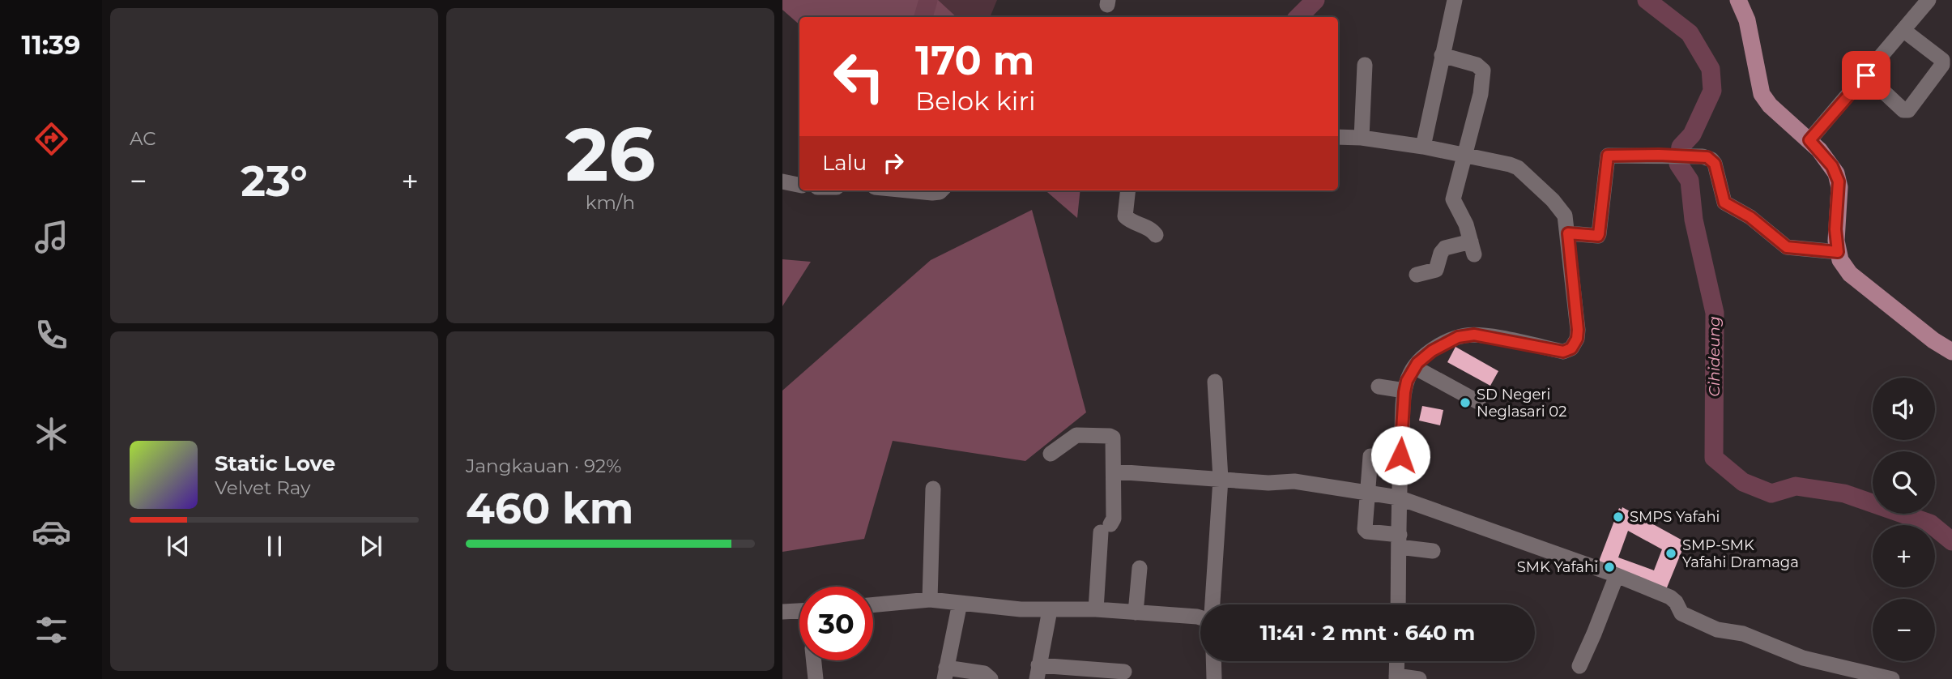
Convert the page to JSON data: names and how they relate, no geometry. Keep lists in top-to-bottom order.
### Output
{
  "water": ["Cihideung"],
  "places": [
    "SD Negeri Neglasari 02",
    "SMPS Yafahi",
    "SMP-SMK Yafahi Dramaga",
    "SMK Yafahi"
  ],
  "page": {
    "tabs": "11:39",
    "tile": [
      "AC",
      ["26", "km/h"],
      ["Jangkauan · 92%", "460 km"]
    ],
    "turn": ["170 m", "Belok kiri"],
    "then": "Lalu",
    "heat": ["−", "23°", "+"],
    "map_buttons": ["+", "−"],
    "song": ["Static Love", "Velvet Ray"],
    "limit": "30",
    "trip": "11:41 · 2 mnt · 640 m"
  }
}
